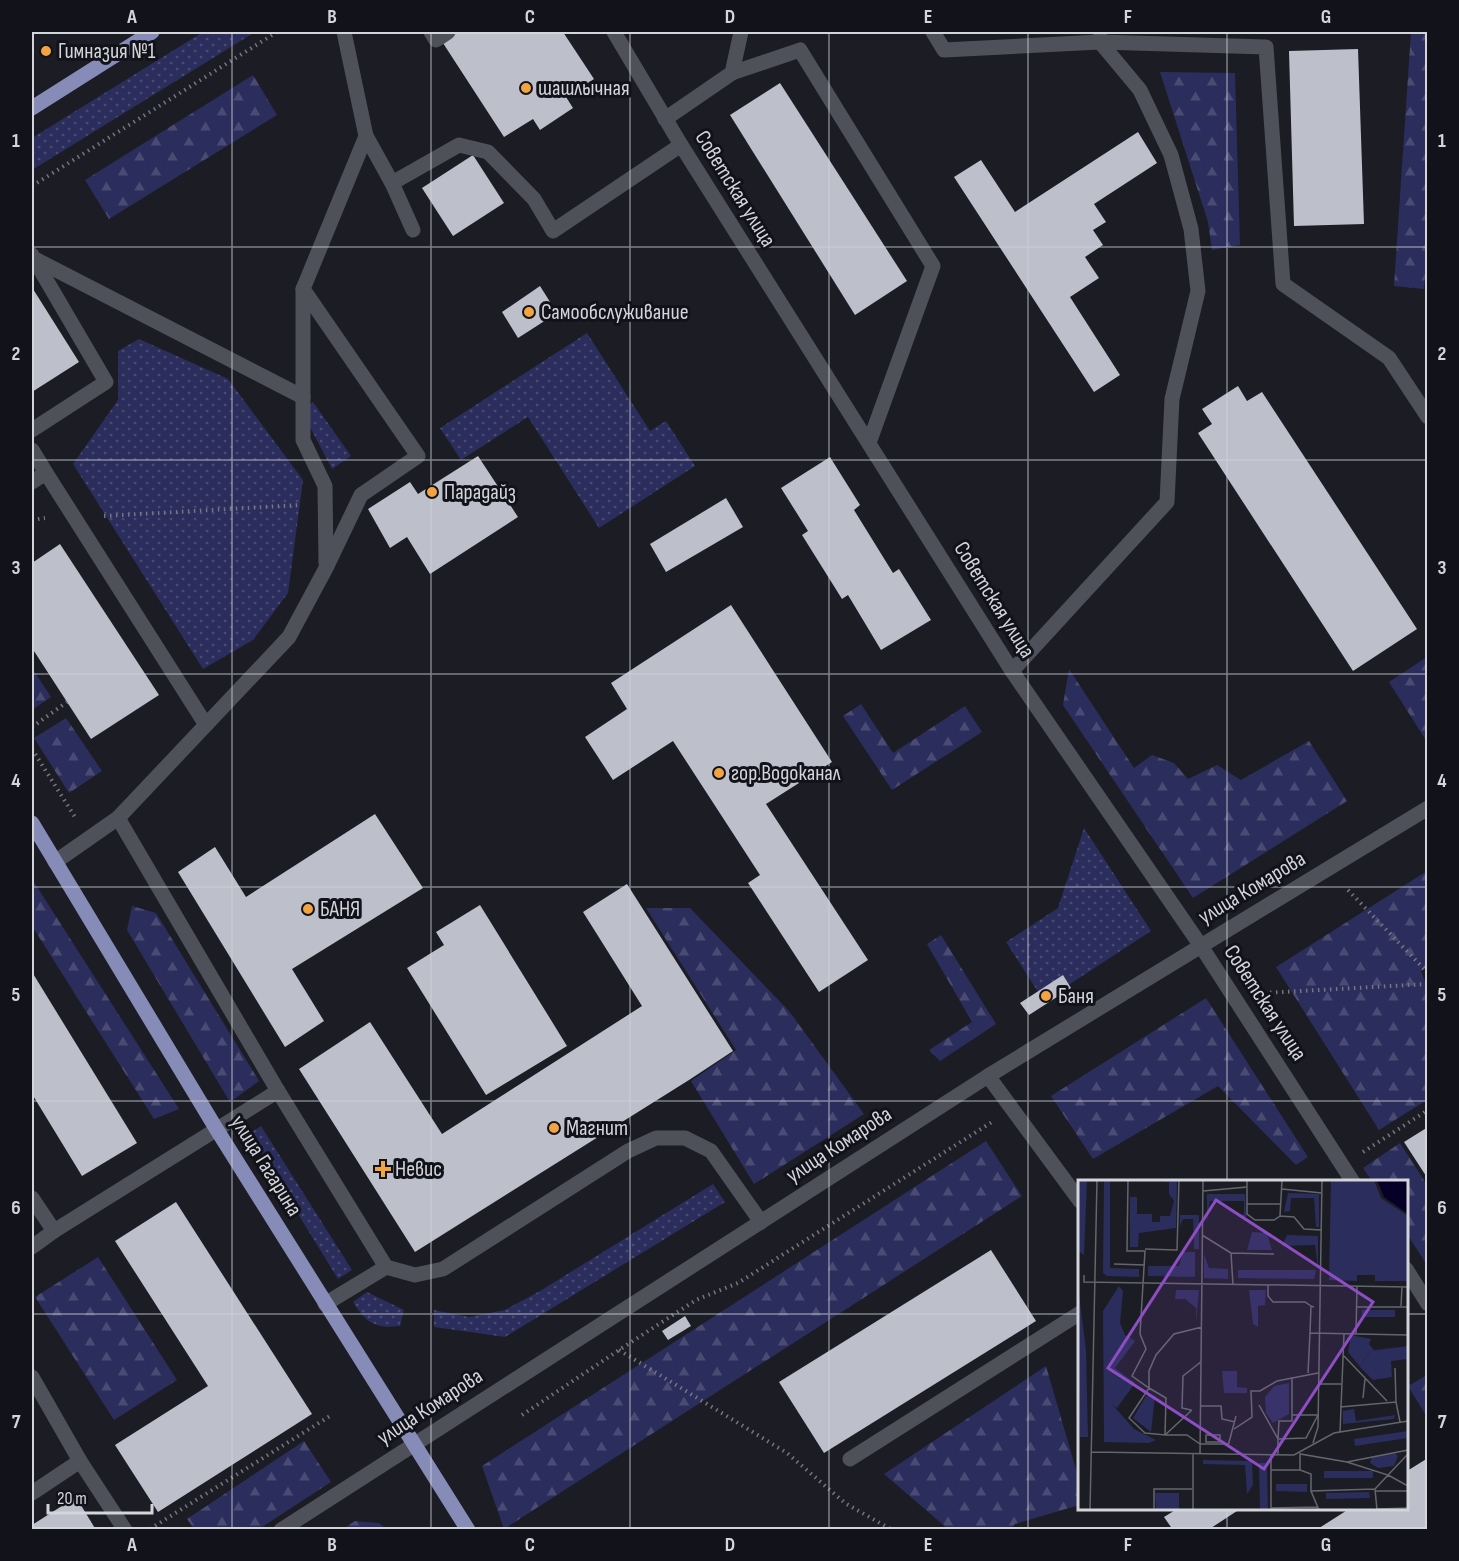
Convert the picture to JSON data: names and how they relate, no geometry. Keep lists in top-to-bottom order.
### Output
{
  "streets": {
    "main road": ["улица Гагарина"],
    "street": ["Советская улица", "улица Комарова"]
  },
  "crossings": [
    ["Советская улица", "улица Комарова"],
    ["улица Комарова", "улица Гагарина"]
  ],
  "places": {
    "other": [
      "Гимназия №1",
      "шашлычная",
      "Самообслуживание",
      "Парадайз",
      "гор.Водоканал",
      "БАНЯ",
      "Баня",
      "Магнит"
    ],
    "health": ["Невис"]
  },
  "scale_bar": "20 m",
  "grid": {
    "columns": [
      "A",
      "B",
      "C",
      "D",
      "E",
      "F",
      "G"
    ],
    "rows": [
      "1",
      "2",
      "3",
      "4",
      "5",
      "6",
      "7"
    ]
  }
}
